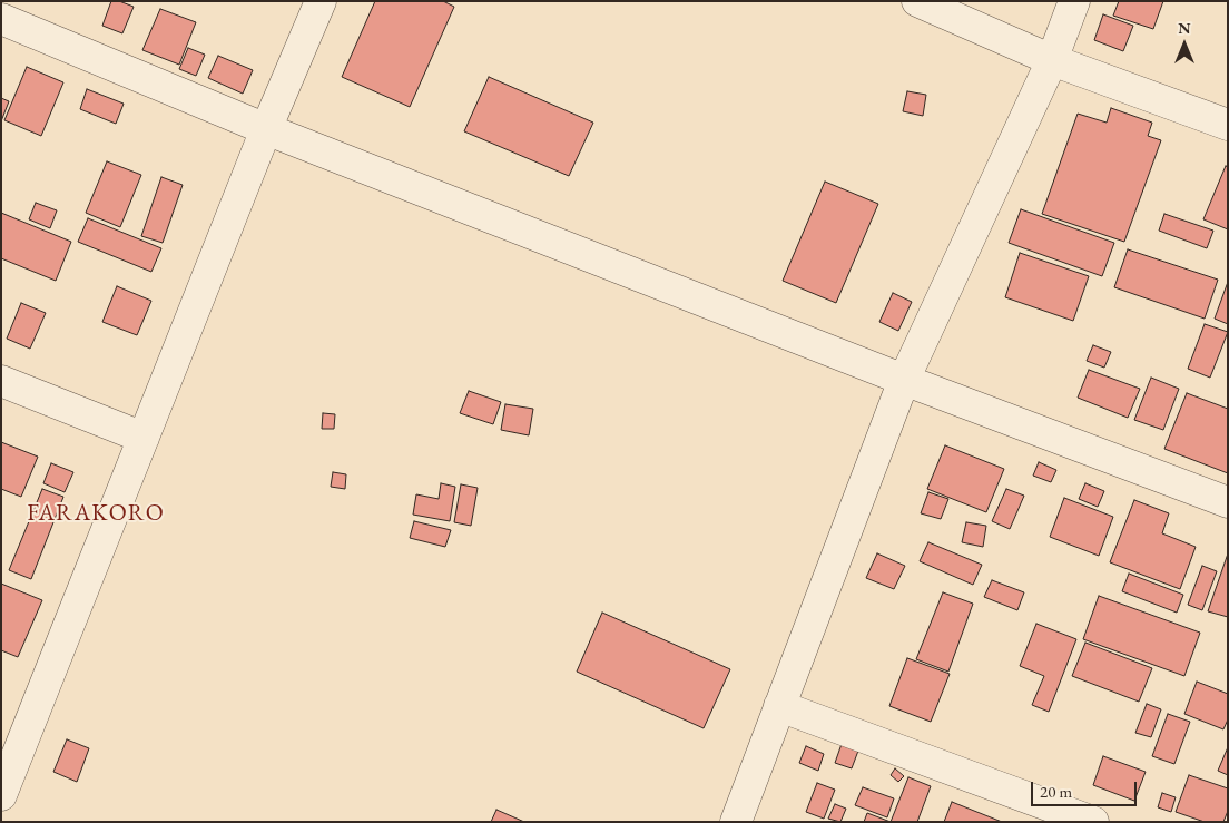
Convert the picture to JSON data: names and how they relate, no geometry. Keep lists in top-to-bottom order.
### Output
{
  "districts": ["FARAKORO"],
  "scale_bar": "20 m",
  "north": "top"
}
